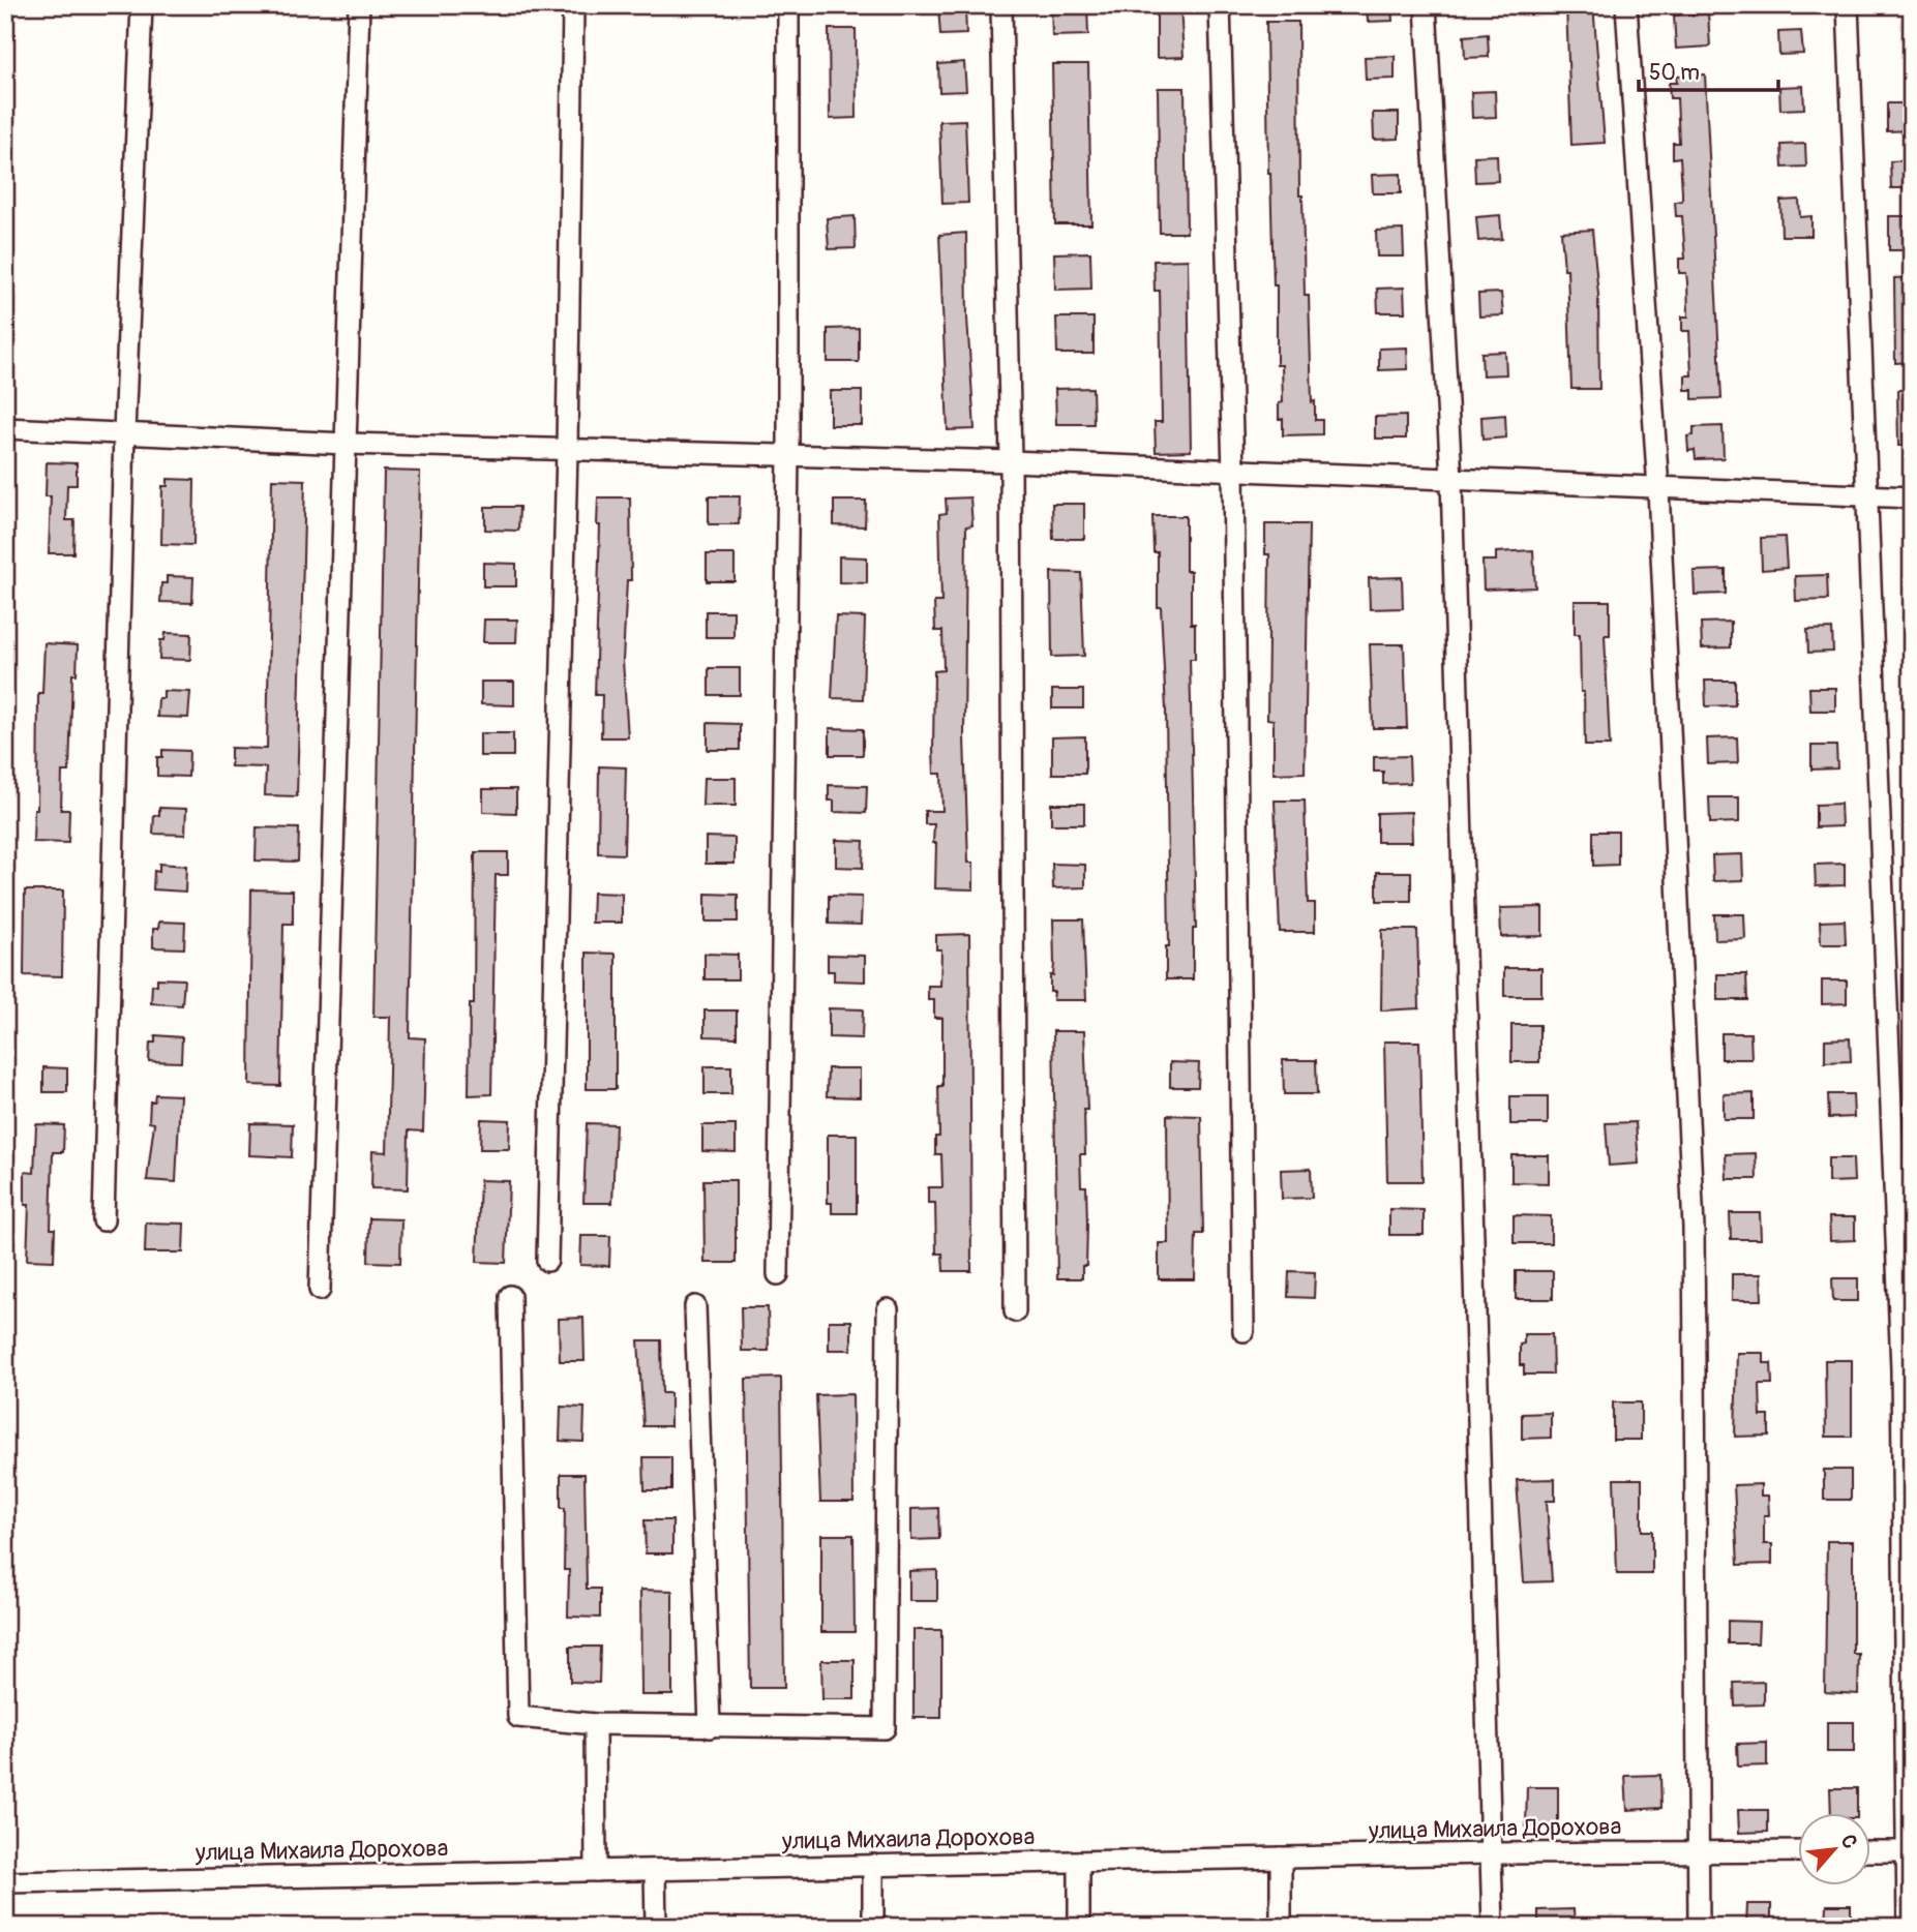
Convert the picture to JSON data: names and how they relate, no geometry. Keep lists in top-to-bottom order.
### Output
{
  "streets": {
    "street": ["улица Михаила Дорохова"]
  },
  "scale_bar": "50 m",
  "north": "top right"
}
